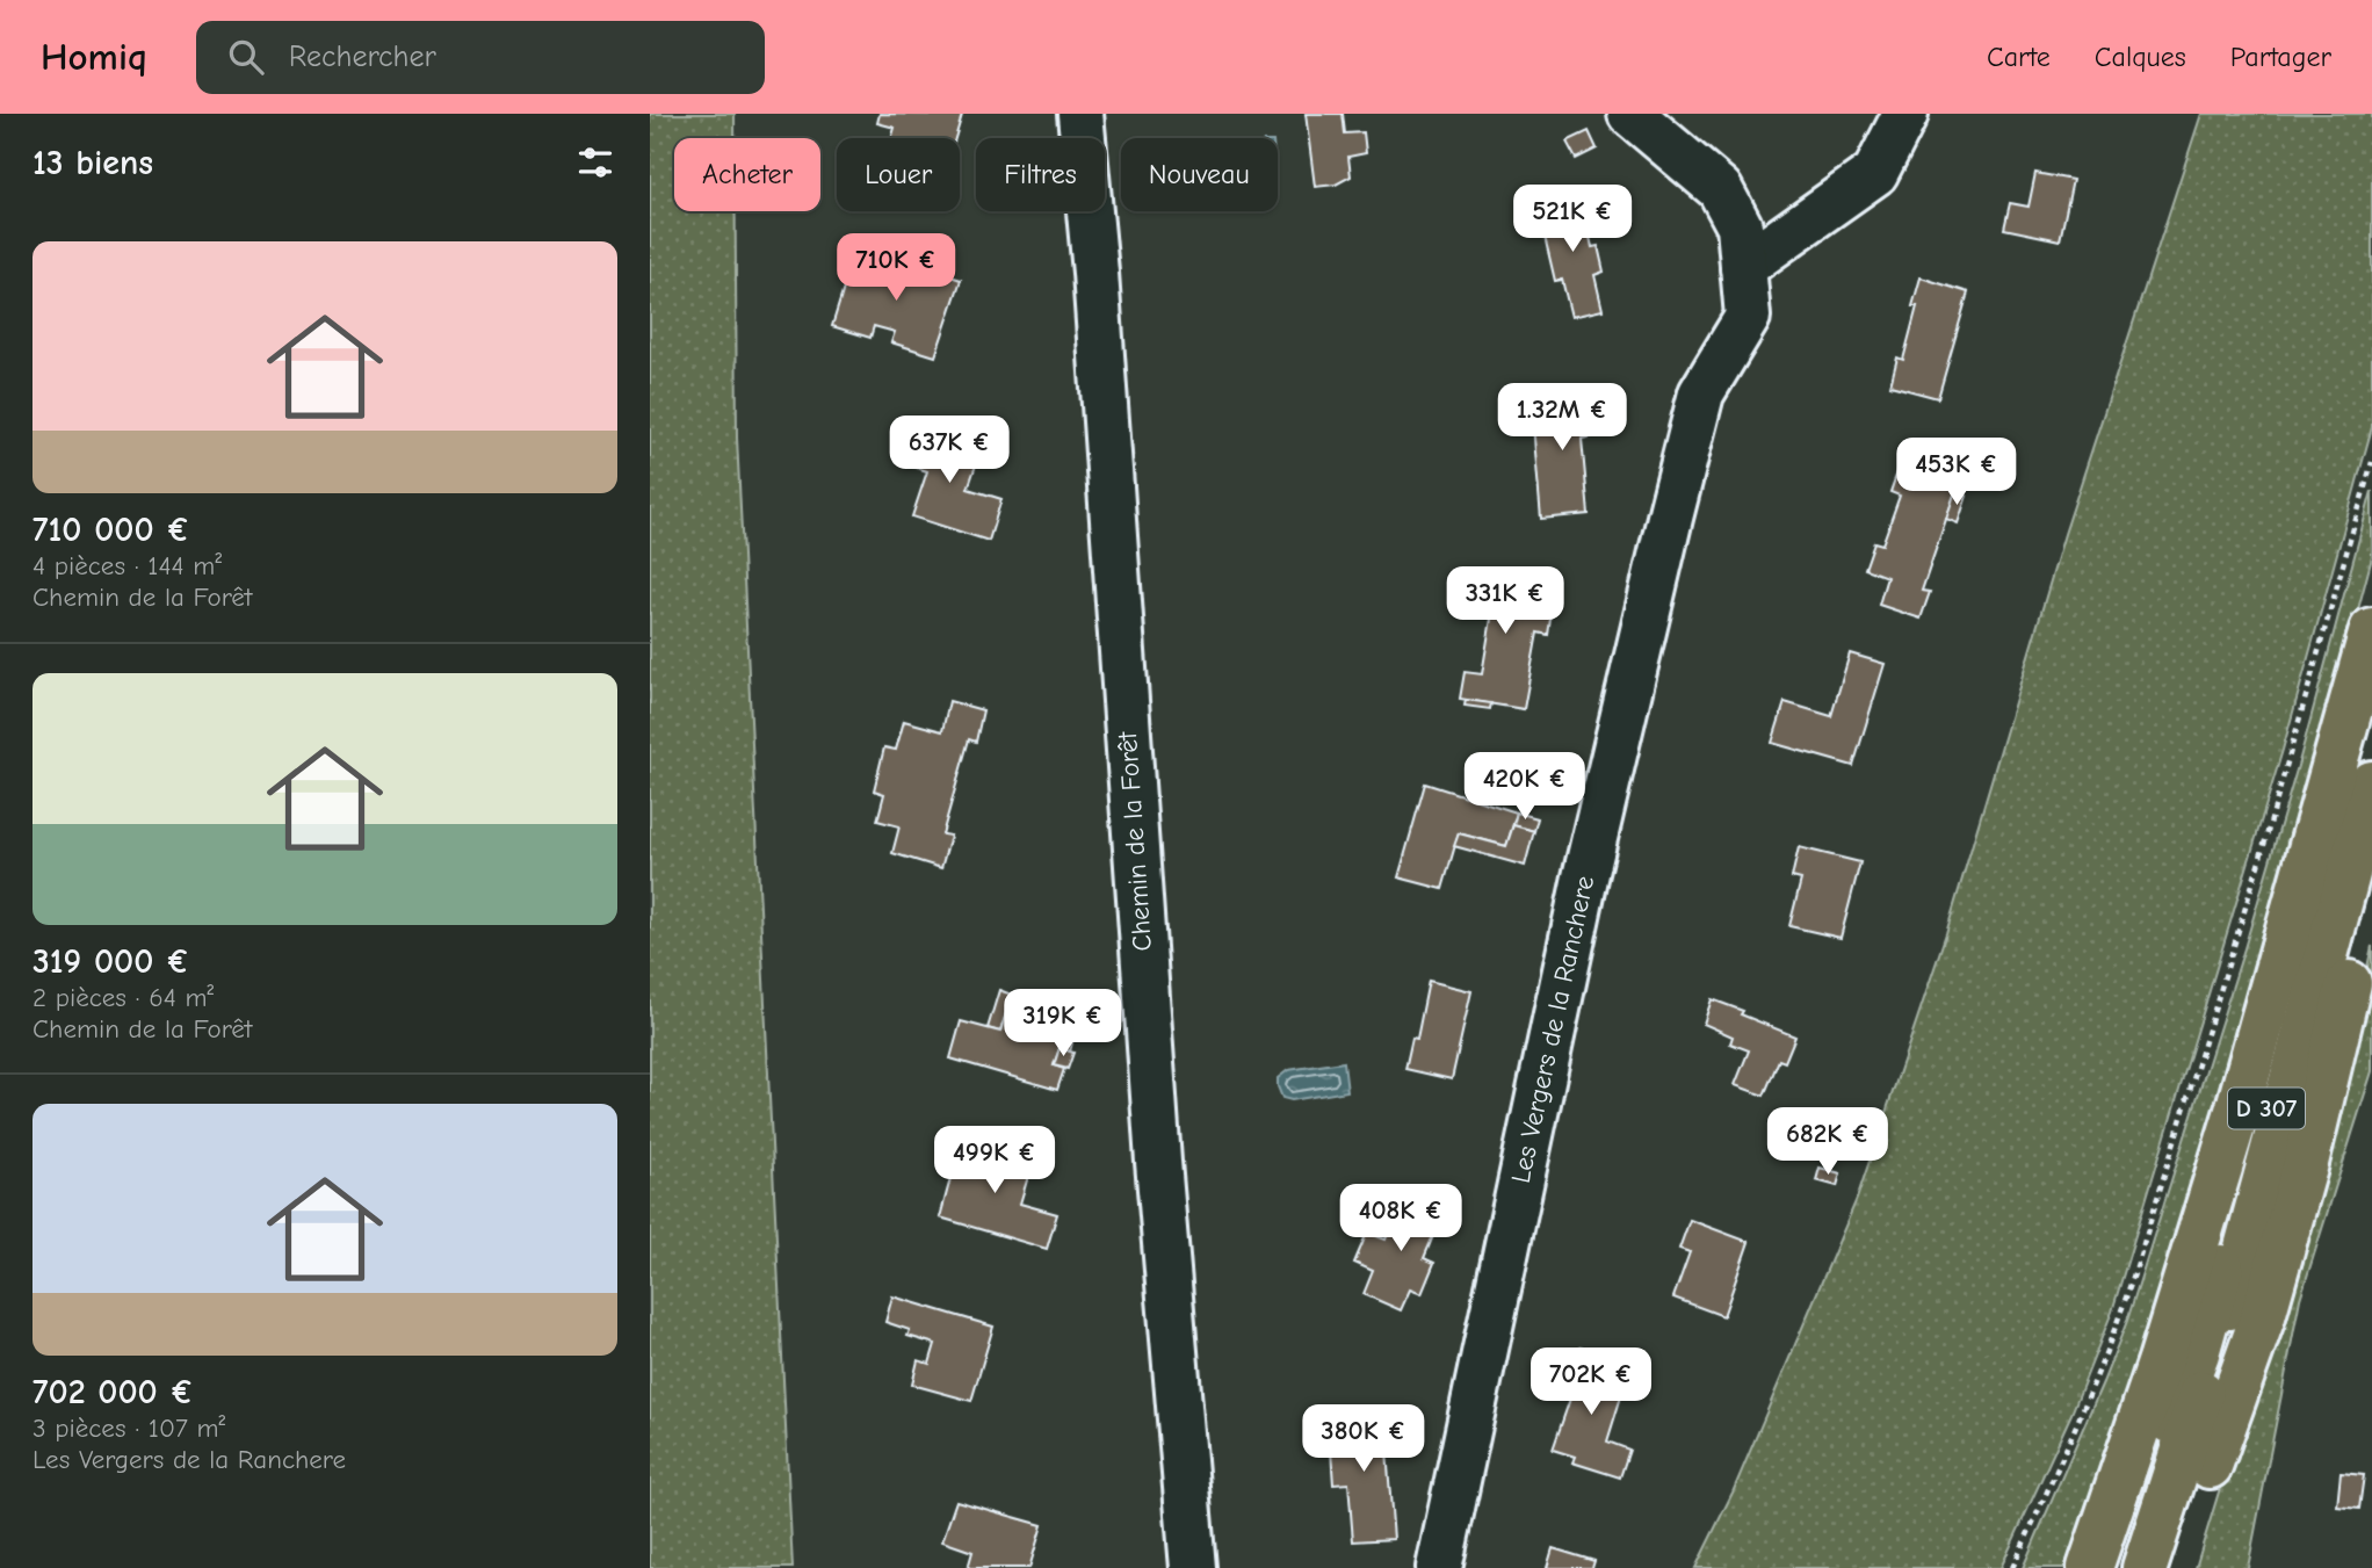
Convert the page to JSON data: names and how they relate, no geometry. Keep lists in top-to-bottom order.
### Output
{
  "streets": {
    "main road": ["D 307"],
    "street": ["Chemin de la Forêt", "Les Vergers de la Ranchere"]
  },
  "page": {
    "header": "Homiq",
    "search": "Rechercher",
    "nav": ["Carte", "Calques", "Partager"],
    "heading": "13 biens",
    "chip": [
      "Acheter",
      "Louer",
      "Filtres",
      "Nouveau"
    ],
    "price": [
      "521K €",
      "710K €",
      "1.32M €",
      "637K €",
      "453K €",
      "331K €",
      "420K €",
      "319K €",
      "682K €",
      "499K €",
      "408K €",
      "702K €",
      "380K €"
    ],
    "list": [
      {
        "name": "710 000 €",
        "note": "4 pièces · 144 m² · Chemin de la Forêt"
      },
      {
        "name": "319 000 €",
        "note": "2 pièces · 64 m² · Chemin de la Forêt"
      },
      {
        "name": "702 000 €",
        "note": "3 pièces · 107 m² · Les Vergers de la Ranchere"
      }
    ]
  }
}
